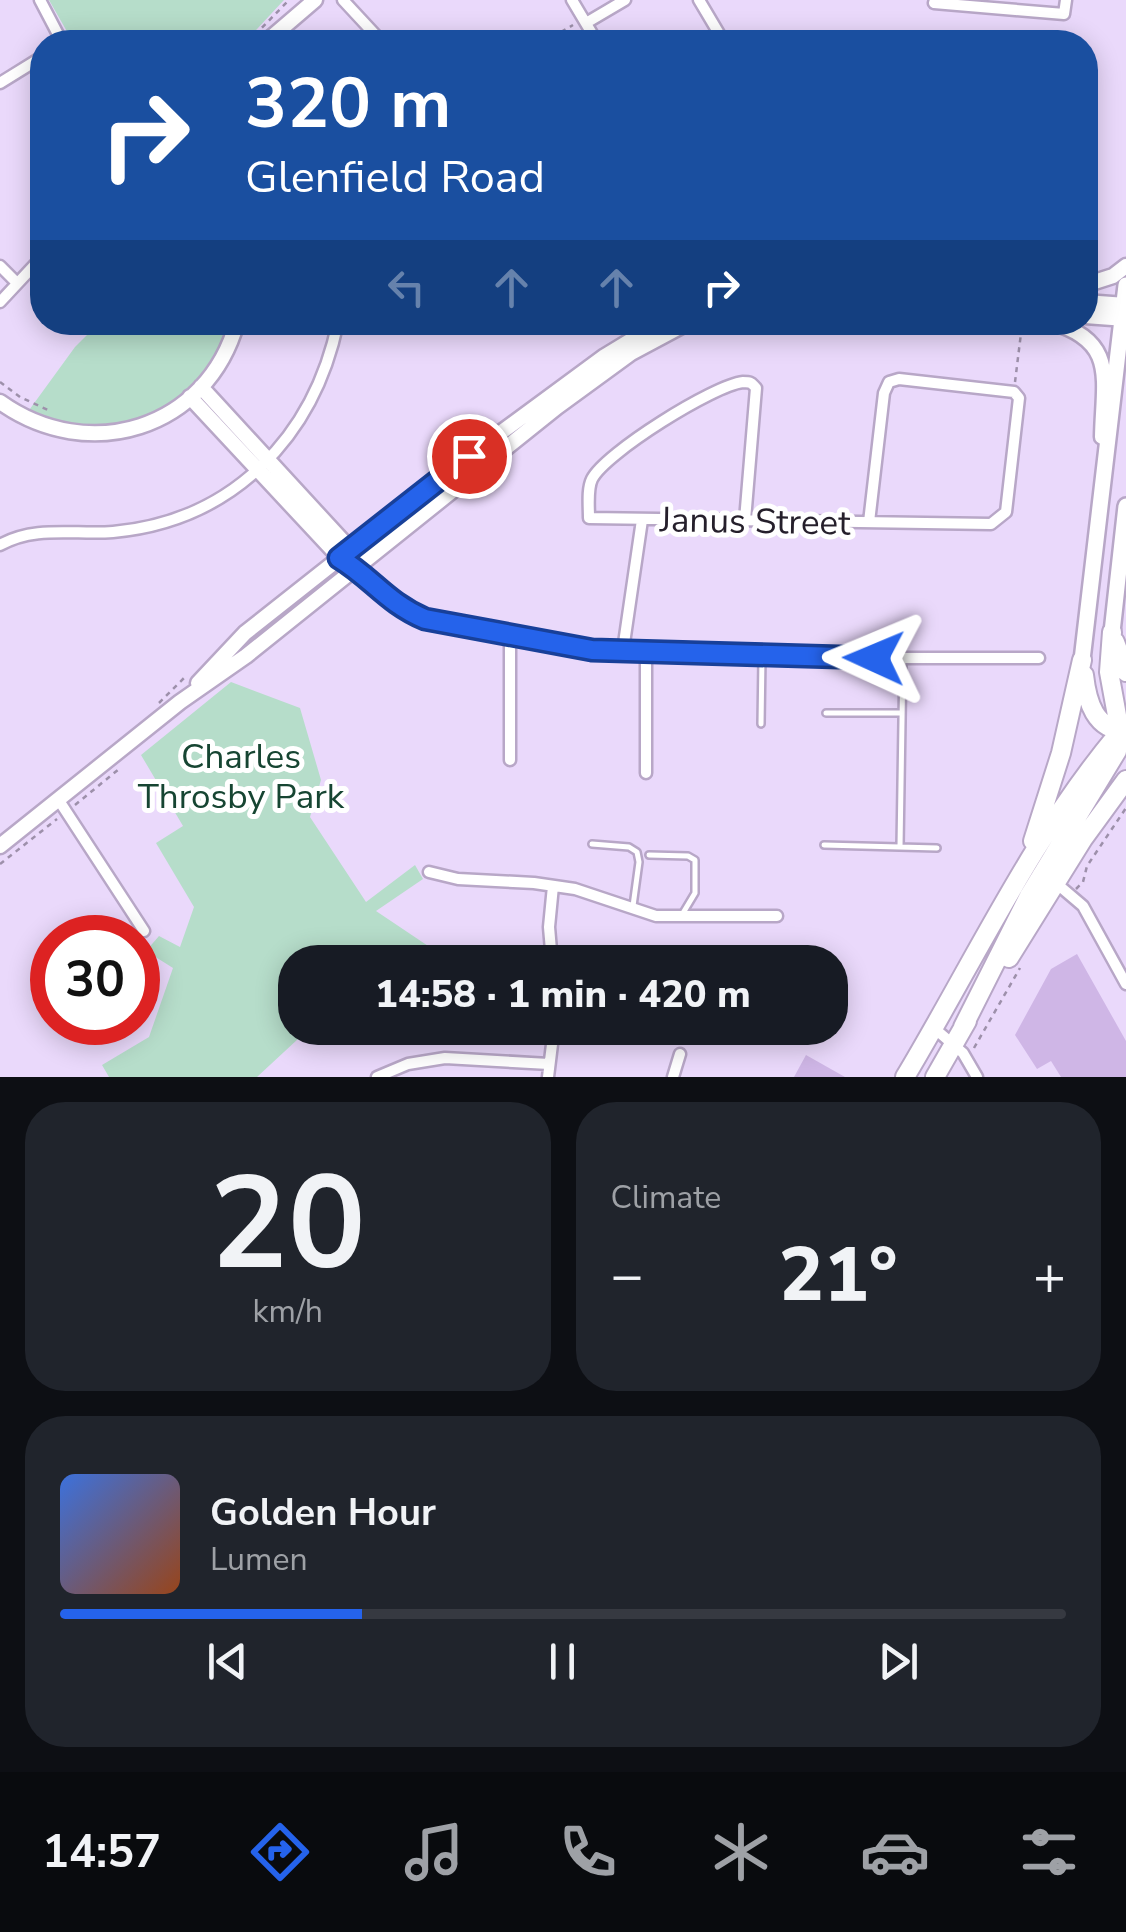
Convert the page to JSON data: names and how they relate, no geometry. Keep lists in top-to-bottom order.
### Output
{
  "streets": {
    "street": ["Janus Street"]
  },
  "parks": ["Charles Throsby Park"],
  "page": {
    "turn": ["320 m", "Glenfield Road"],
    "limit": "30",
    "trip": "14:58 · 1 min · 420 m",
    "tile": [
      ["20", "km/h"],
      "Climate"
    ],
    "heat": ["−", "21°", "+"],
    "song": ["Golden Hour", "Lumen"],
    "tabs": "14:57"
  }
}
